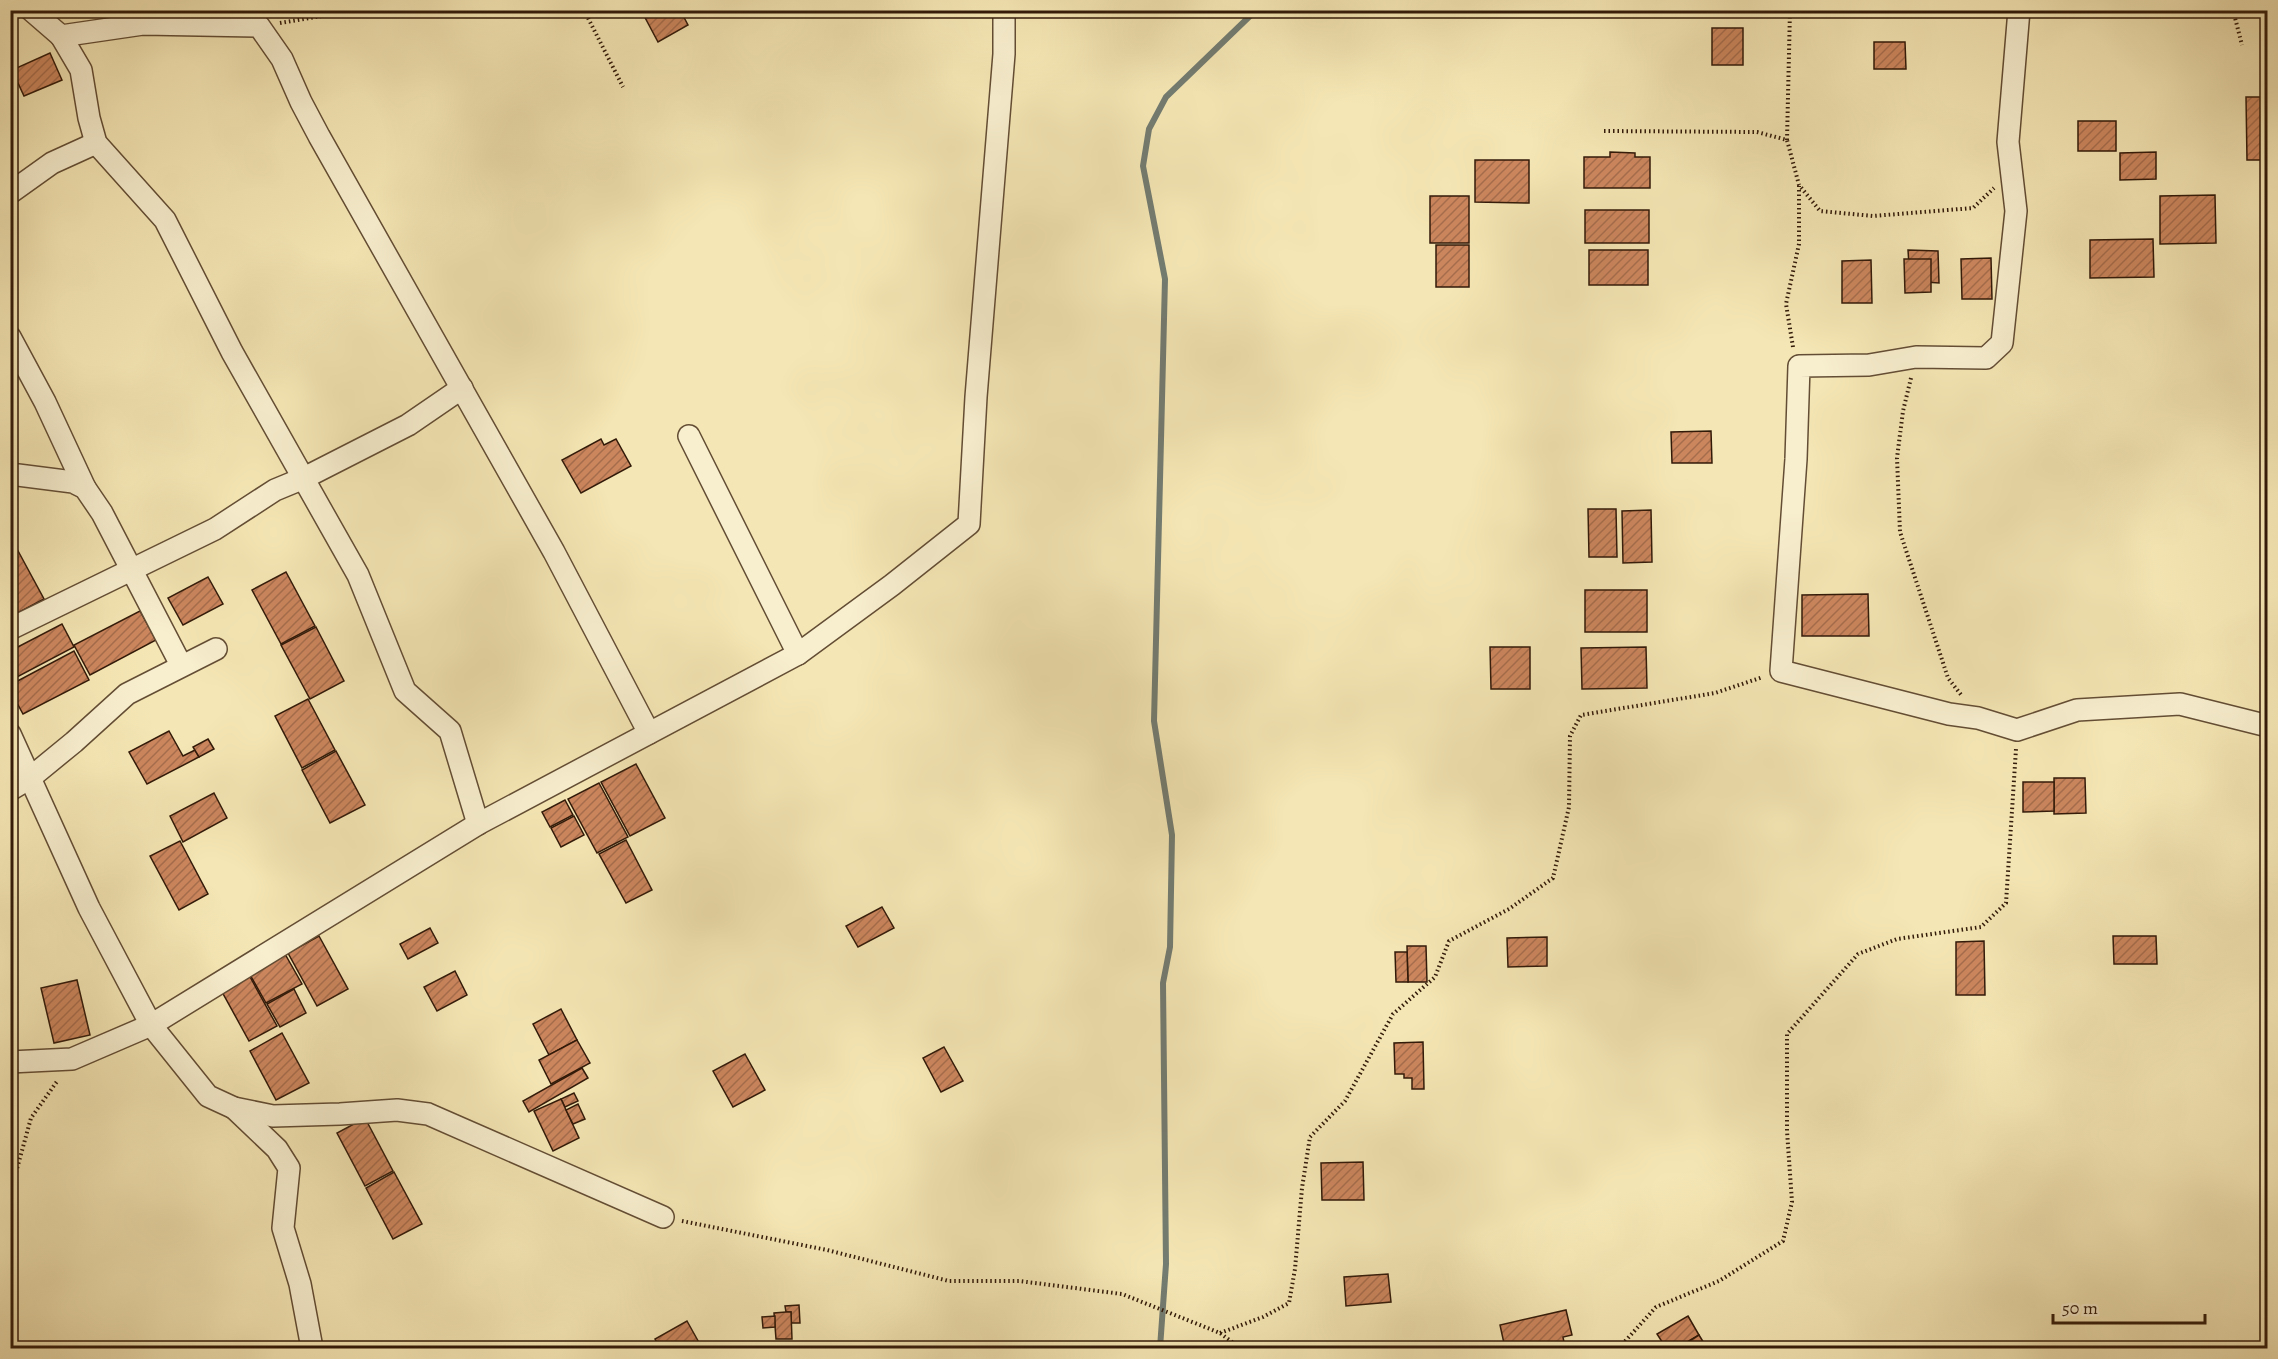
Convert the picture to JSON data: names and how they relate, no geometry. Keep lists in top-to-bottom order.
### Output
{
  "scale_bar": "50 m"
}
